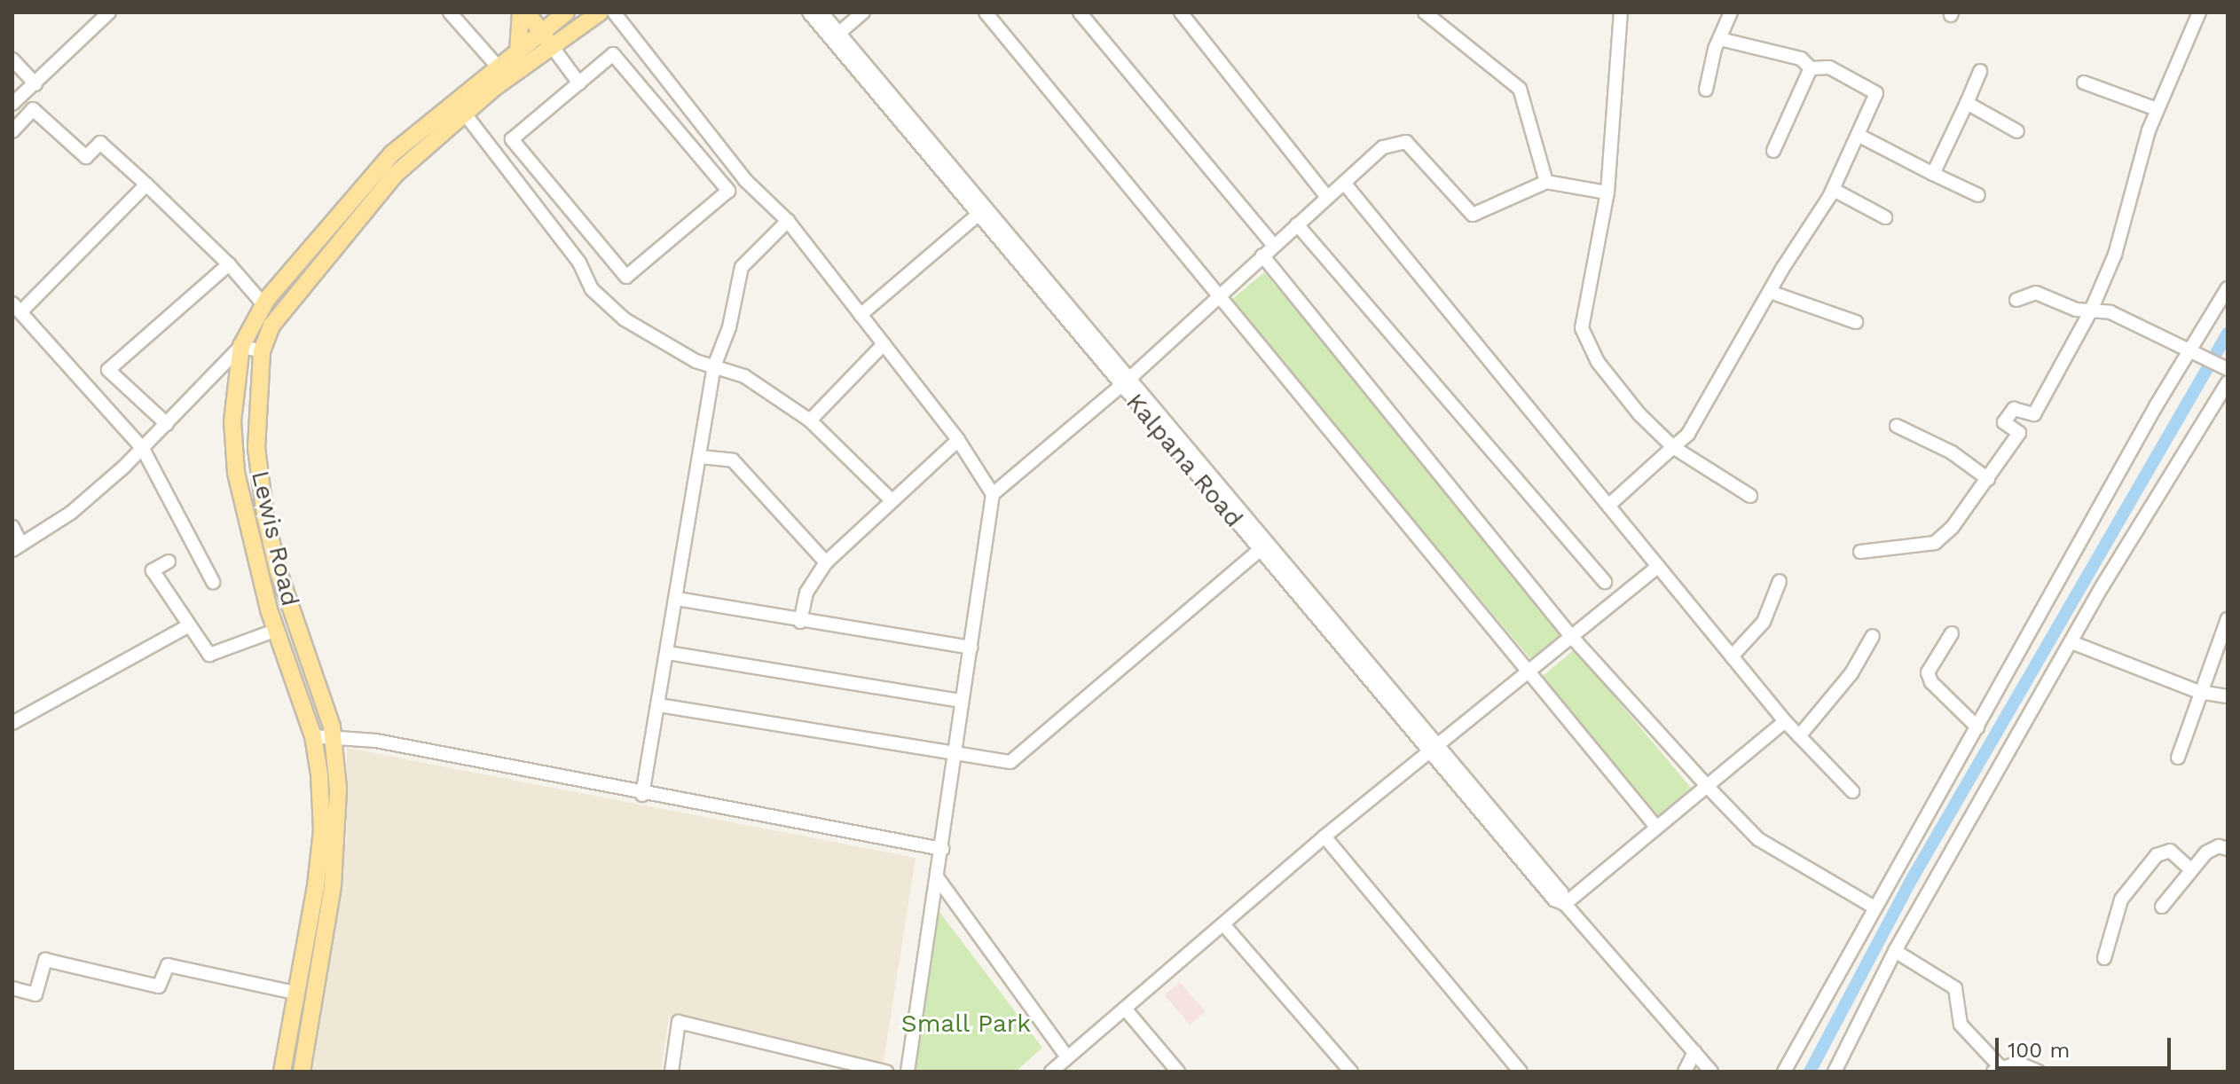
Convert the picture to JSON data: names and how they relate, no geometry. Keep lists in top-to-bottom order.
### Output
{
  "streets": {
    "main road": ["Lewis Road"],
    "street": ["Kalpana Road"]
  },
  "parks": ["Small Park"],
  "scale_bar": "100 m"
}
